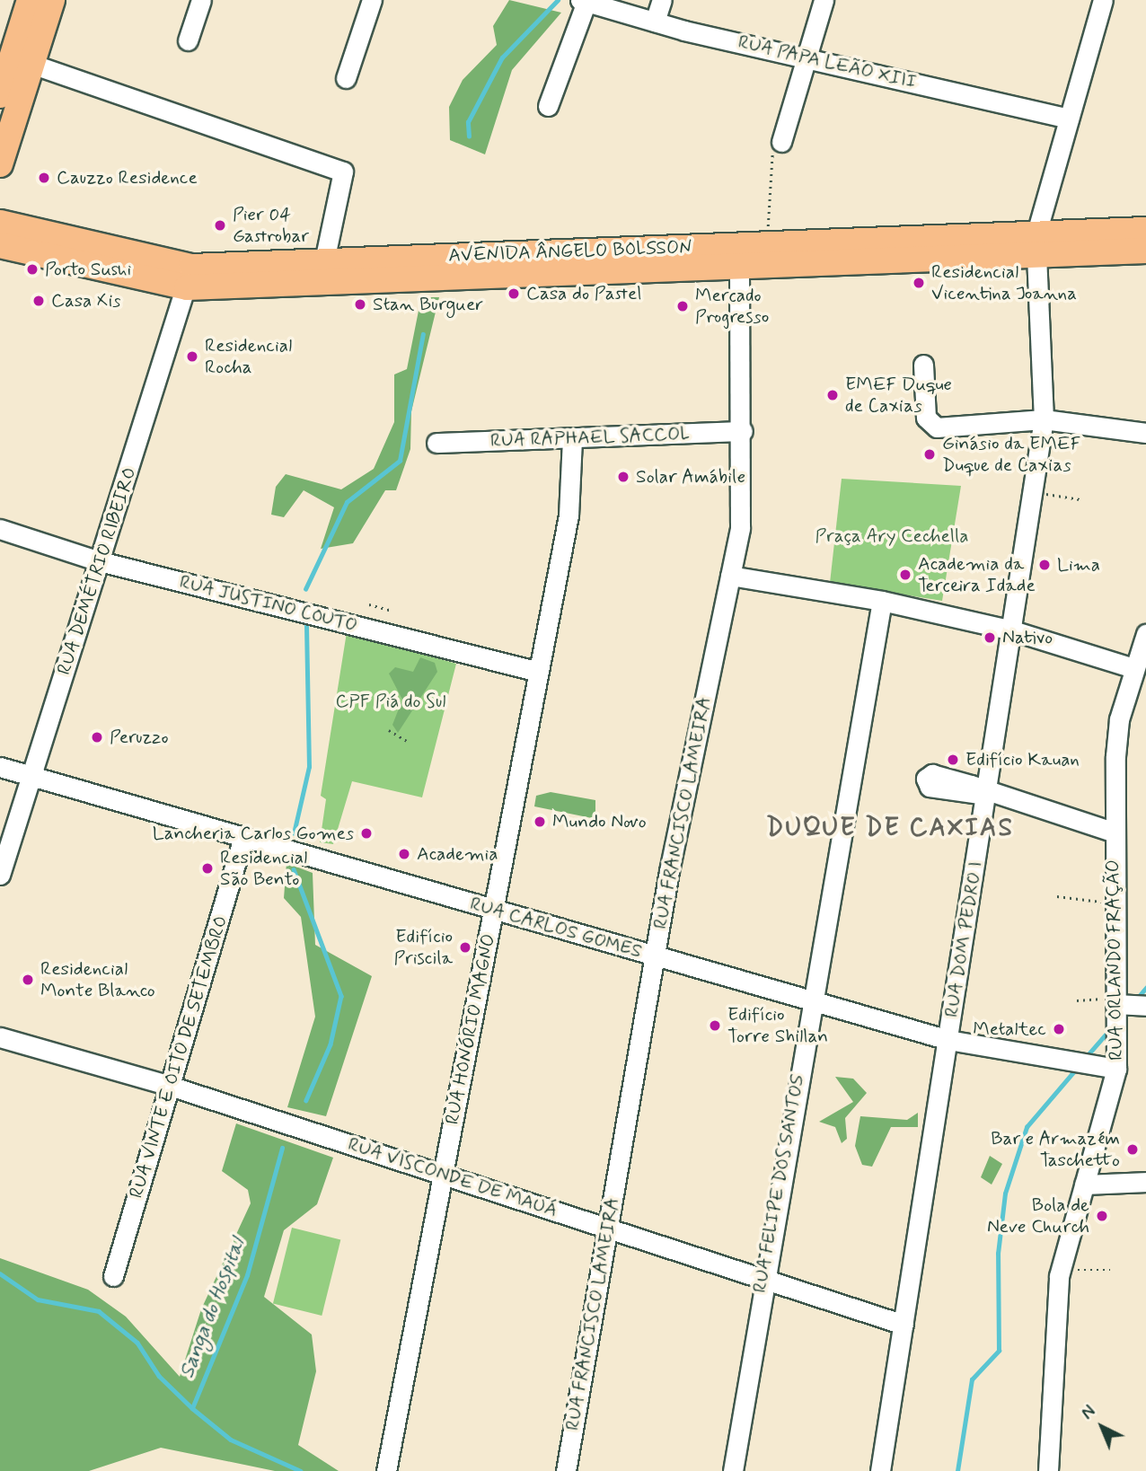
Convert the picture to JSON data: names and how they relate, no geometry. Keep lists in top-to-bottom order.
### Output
{
  "streets": {
    "main road": ["AVENIDA ÂNGELO BOLSSON"],
    "street": [
      "RUA PAPA LEÃO XIII",
      "RUA RAPHAEL SACCOL",
      "RUA DEMÉTRIO RIBEIRO",
      "RUA JUSTINO COUTO",
      "RUA FRANCISCO LAMEIRA",
      "RUA CARLOS GOMES",
      "RUA DOM PEDRO I",
      "RUA ORLANDO FRAÇÃO",
      "RUA HONÓRIO MAGNO",
      "RUA VINTE E OITO DE SETEMBRO",
      "RUA VISCONDE DE MAUÁ",
      "RUA FELIPE DOS SANTOS"
    ]
  },
  "crossings": [
    ["RUA PAPA LEÃO XIII", "RUA DOM PEDRO I"],
    ["AVENIDA ÂNGELO BOLSSON", "RUA DEMÉTRIO RIBEIRO"],
    ["AVENIDA ÂNGELO BOLSSON", "RUA FRANCISCO LAMEIRA"],
    ["AVENIDA ÂNGELO BOLSSON", "RUA DOM PEDRO I"],
    ["RUA RAPHAEL SACCOL", "RUA FRANCISCO LAMEIRA"],
    ["RUA RAPHAEL SACCOL", "RUA HONÓRIO MAGNO"],
    ["RUA DEMÉTRIO RIBEIRO", "RUA JUSTINO COUTO"],
    ["RUA DEMÉTRIO RIBEIRO", "RUA CARLOS GOMES"],
    ["RUA JUSTINO COUTO", "RUA HONÓRIO MAGNO"],
    ["RUA FRANCISCO LAMEIRA", "RUA CARLOS GOMES"],
    ["RUA FRANCISCO LAMEIRA", "RUA VISCONDE DE MAUÁ"],
    ["RUA CARLOS GOMES", "RUA DOM PEDRO I"],
    ["RUA CARLOS GOMES", "RUA ORLANDO FRAÇÃO"],
    ["RUA CARLOS GOMES", "RUA HONÓRIO MAGNO"],
    ["RUA CARLOS GOMES", "RUA VINTE E OITO DE SETEMBRO"],
    ["RUA CARLOS GOMES", "RUA FELIPE DOS SANTOS"],
    ["RUA DOM PEDRO I", "RUA VISCONDE DE MAUÁ"],
    ["RUA HONÓRIO MAGNO", "RUA VISCONDE DE MAUÁ"],
    ["RUA VINTE E OITO DE SETEMBRO", "RUA VISCONDE DE MAUÁ"],
    ["RUA VISCONDE DE MAUÁ", "RUA FELIPE DOS SANTOS"]
  ],
  "districts": ["DUQUE DE CAXIAS"],
  "water": ["Sanga do Hospital"],
  "parks": ["Praça Ary Cechella", "CPF Piá do Sul"],
  "places": [
    "Cauzzo Residence",
    "Pier 04 Gastrobar",
    "Porto Sushi",
    "Residencial Vicentina Joanna",
    "Casa do Pastel",
    "Casa Xis",
    "Stan Burguer",
    "Mercado Progresso",
    "Residencial Rocha",
    "EMEF Duque de Caxias",
    "Ginásio da EMEF Duque de Caxias",
    "Solar Amábile",
    "Lima",
    "Academia da Terceira Idade",
    "Nativo",
    "Peruzzo",
    "Edifício Kauan",
    "Mundo Novo",
    "Lancheria Carlos Gomes",
    "Academia",
    "Residencial São Bento",
    "Edifício Priscila",
    "Residencial Monte Blanco",
    "Edifício Torre Shillan",
    "Metaltec",
    "Bar e Armazém Taschetto",
    "Bola de Neve Church"
  ],
  "north": "top left"
}
